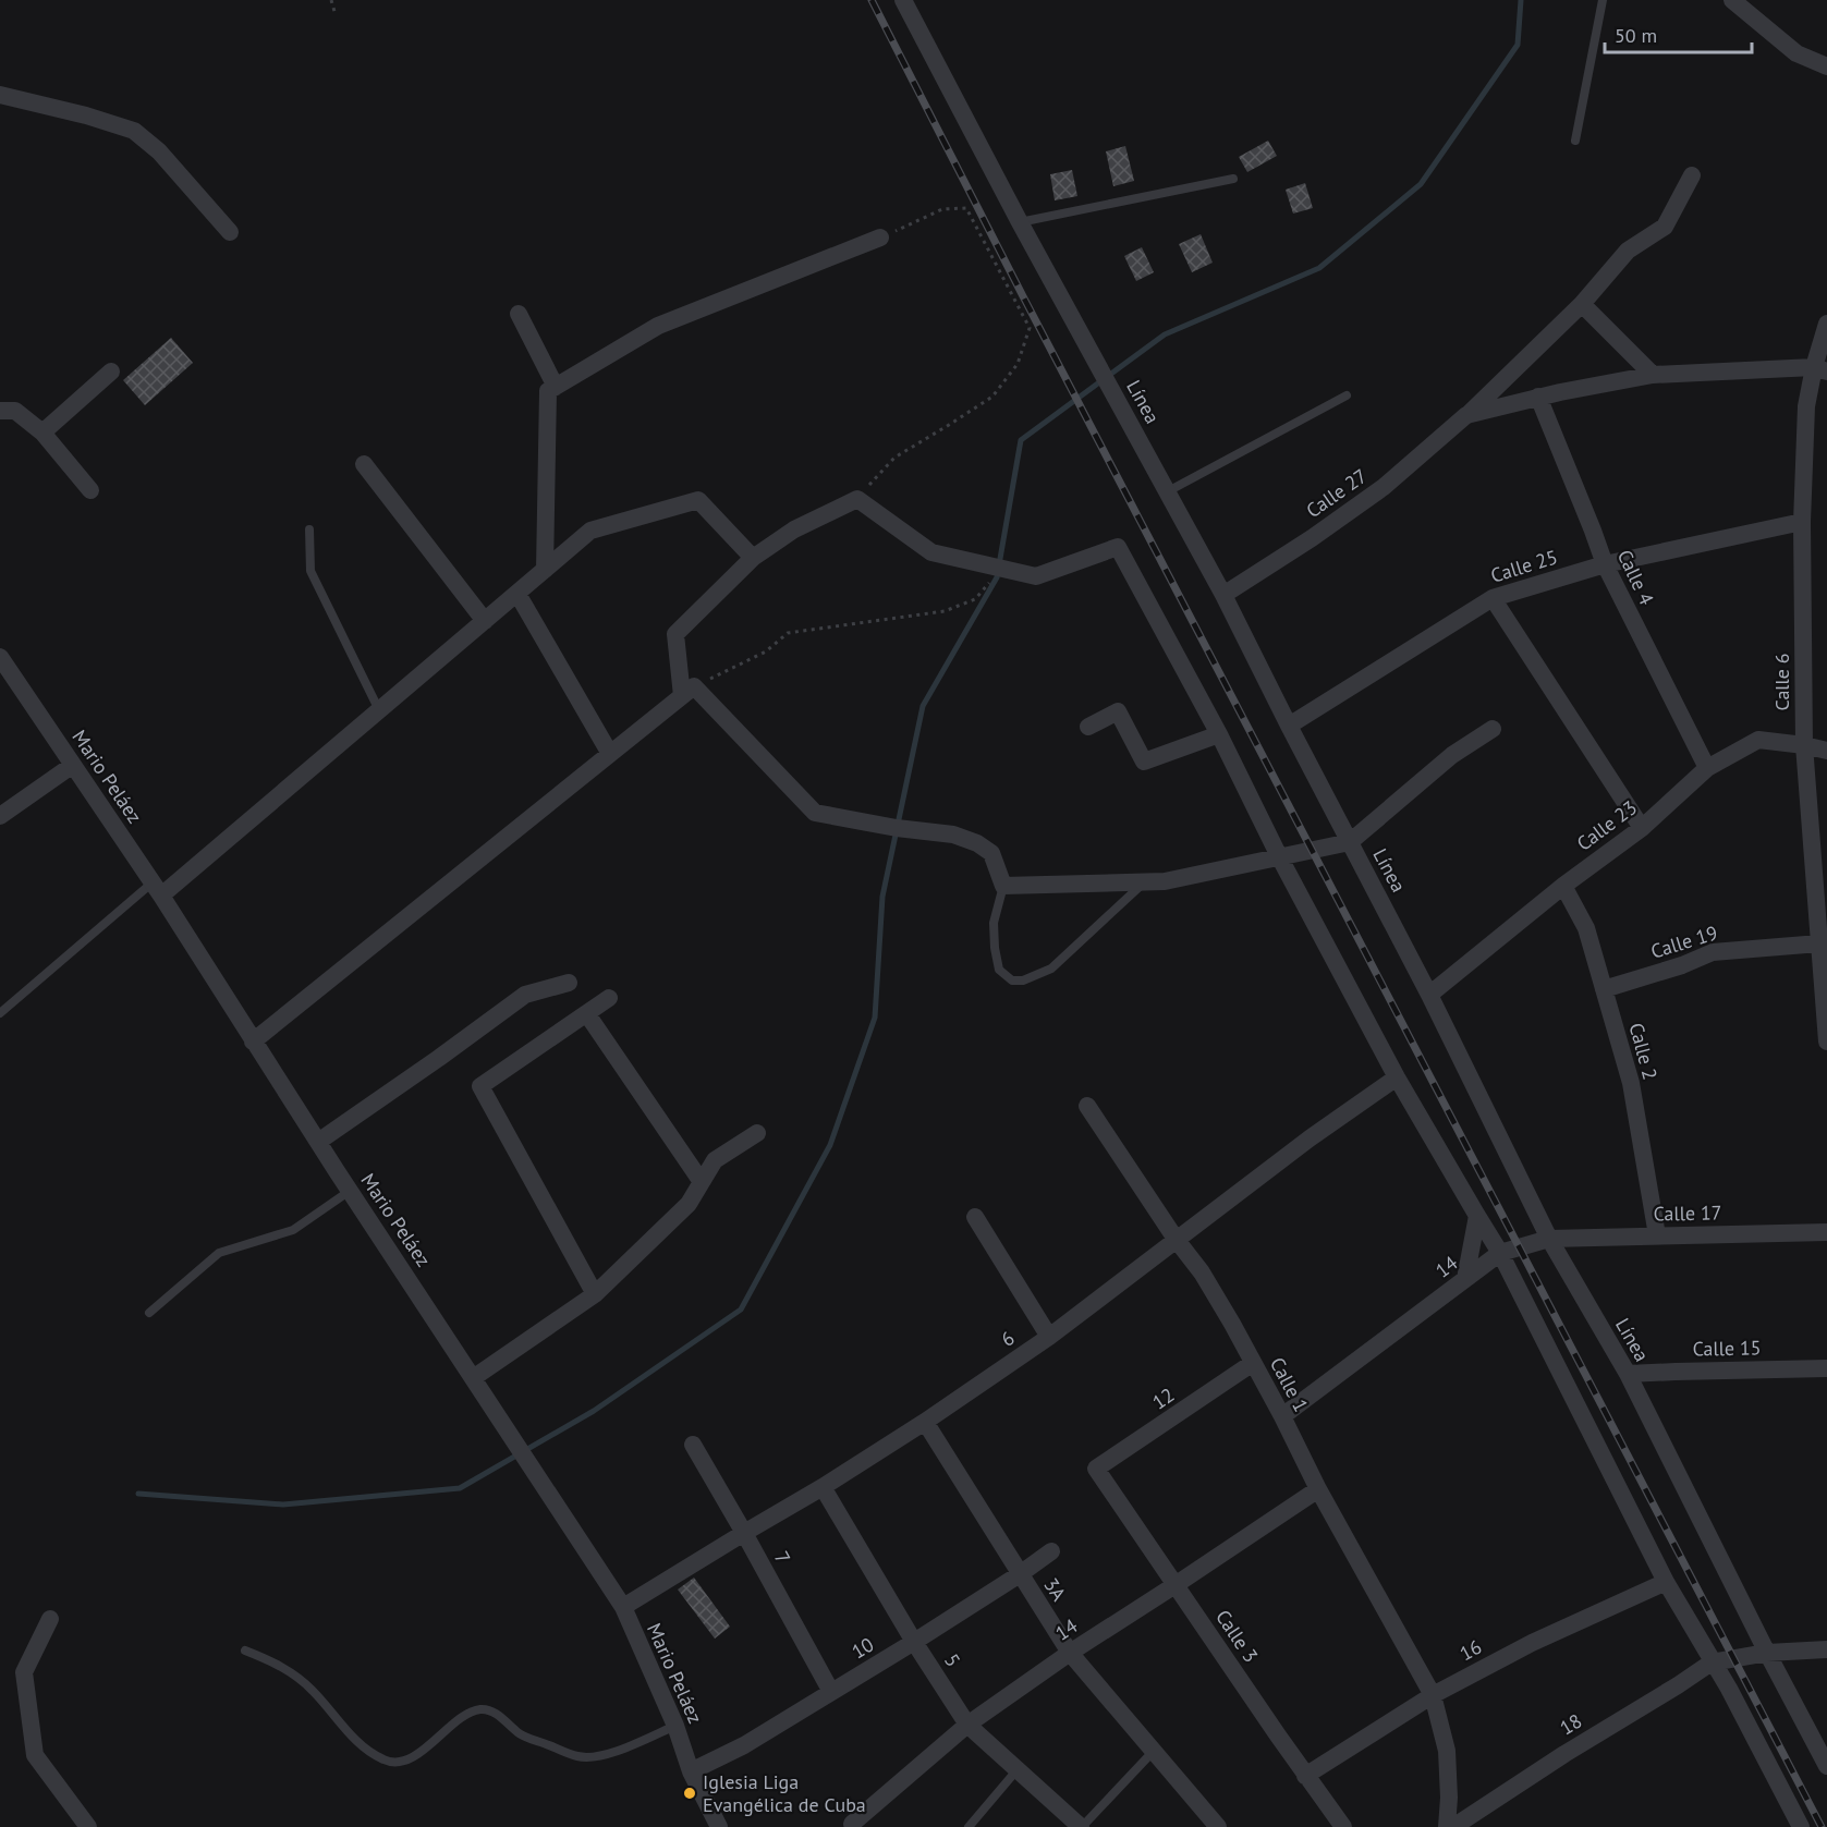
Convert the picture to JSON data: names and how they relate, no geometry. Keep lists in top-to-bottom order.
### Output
{
  "streets": {
    "street": [
      "Línea",
      "Calle 27",
      "Calle 25",
      "Calle 4",
      "Calle 6",
      "Mario Peláez",
      "Calle 23",
      "Calle 19",
      "Calle 2",
      "Calle 17",
      "14",
      "6",
      "Calle 15",
      "Calle 1",
      "12",
      "7",
      "3A",
      "Calle 3",
      "10",
      "16",
      "5",
      "18"
    ]
  },
  "crossings": [
    ["Línea", "Calle 27"],
    ["Línea", "Calle 25"],
    ["Línea", "Calle 23"],
    ["Línea", "Calle 17"],
    ["Línea", "14"],
    ["Línea", "Calle 15"],
    ["Calle 27", "Calle 4"],
    ["Calle 27", "Calle 6"],
    ["Calle 25", "Calle 4"],
    ["Calle 25", "Calle 6"],
    ["Calle 4", "Calle 23"],
    ["Calle 6", "Calle 23"],
    ["Calle 6", "Calle 19"],
    ["Mario Peláez", "6"],
    ["Mario Peláez", "10"],
    ["Calle 23", "Calle 2"],
    ["Calle 19", "Calle 2"],
    ["Calle 2", "Calle 17"],
    ["Calle 17", "14"],
    ["14", "Calle 1"],
    ["14", "3A"],
    ["14", "Calle 3"],
    ["14", "5"],
    ["6", "Calle 1"],
    ["6", "7"],
    ["6", "3A"],
    ["6", "5"],
    ["Calle 1", "12"],
    ["Calle 1", "16"],
    ["12", "Calle 3"],
    ["7", "10"],
    ["3A", "10"],
    ["Calle 3", "16"],
    ["10", "5"]
  ],
  "places": ["Iglesia Liga Evangélica de Cuba"],
  "scale_bar": "50 m"
}
